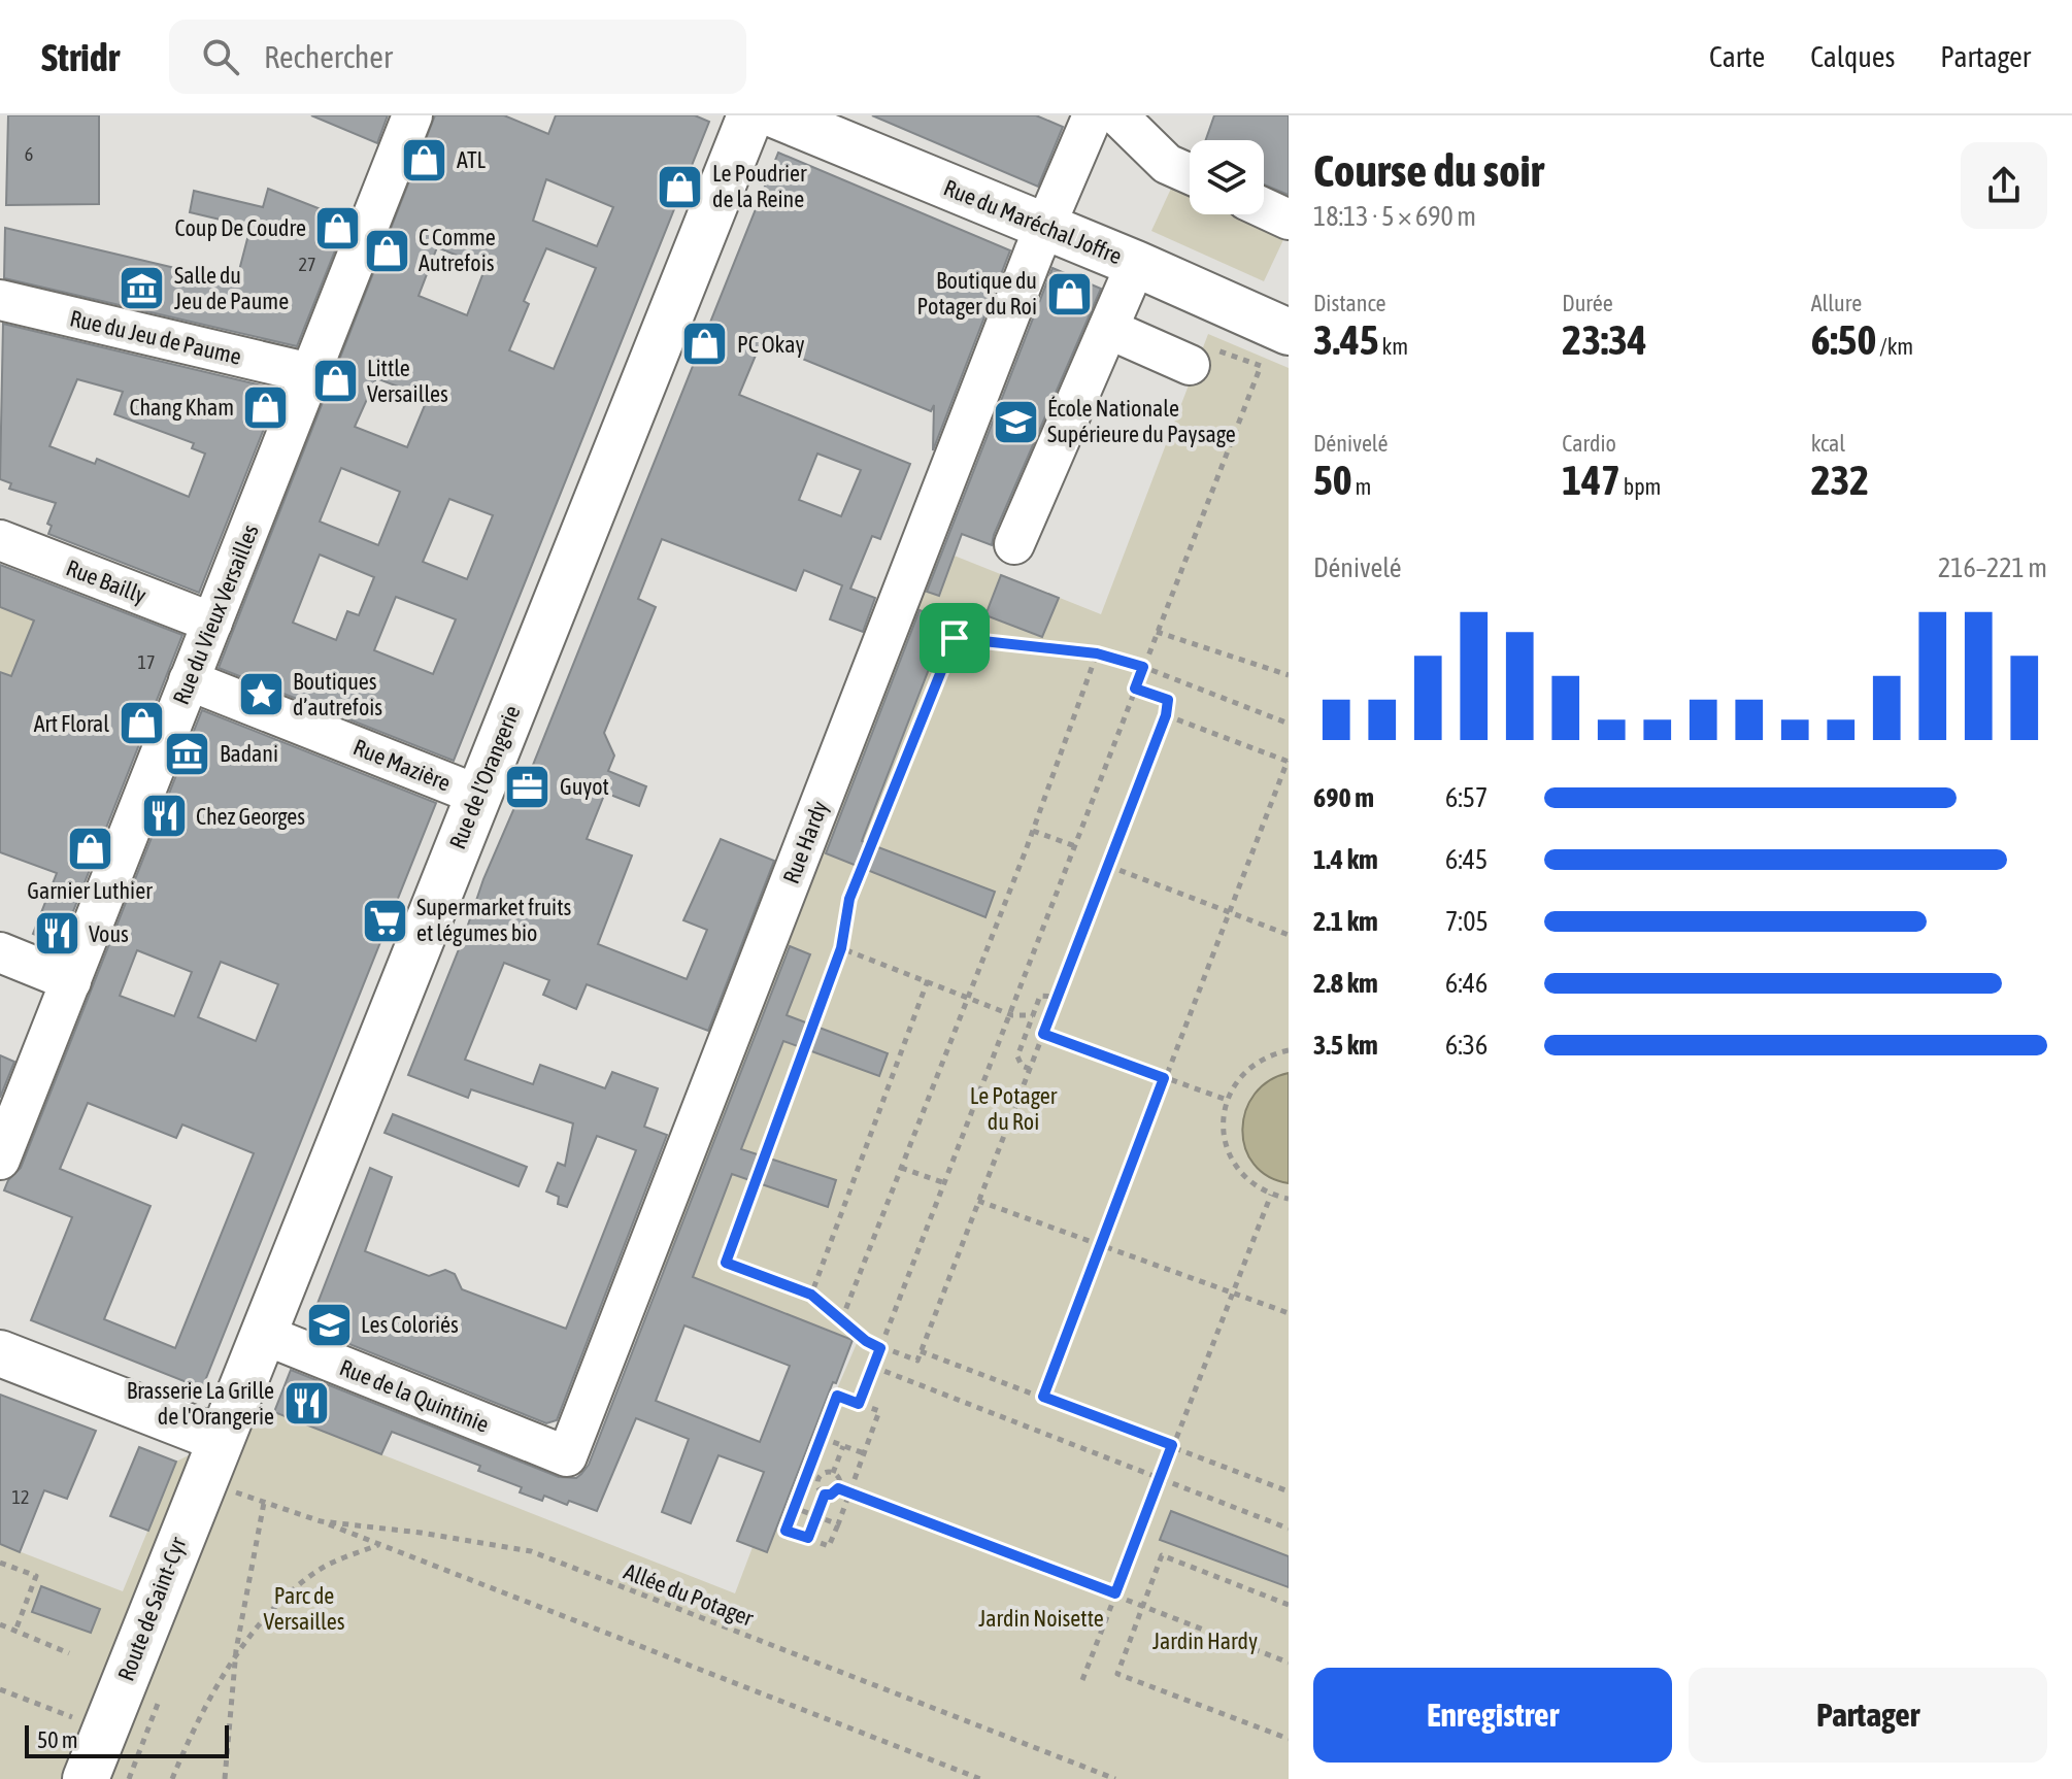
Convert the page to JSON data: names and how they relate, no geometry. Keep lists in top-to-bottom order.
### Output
{
  "streets": {
    "main road": ["Rue du Maréchal Joffre", "Rue de l'Orangerie", "Route de Saint-Cyr"],
    "street": [
      "Rue du Jeu de Paume",
      "Rue Bailly",
      "Rue du Vieux Versailles",
      "Rue Mazière",
      "Rue Hardy",
      "Rue de la Quintinie"
    ],
    "path": ["Allée du Potager"]
  },
  "crossings": [
    ["Rue du Maréchal Joffre", "Rue Hardy"],
    ["Rue du Jeu de Paume", "Rue du Vieux Versailles"],
    ["Rue Bailly", "Rue du Vieux Versailles"],
    ["Rue du Vieux Versailles", "Rue Mazière"],
    ["Rue Mazière", "Rue de l'Orangerie"],
    ["Rue de l'Orangerie", "Rue de la Quintinie"],
    ["Rue de l'Orangerie", "Route de Saint-Cyr"],
    ["Rue Hardy", "Rue de la Quintinie"]
  ],
  "parks": [
    "Le Potager du Roi",
    "Parc de Versailles",
    "Jardin Noisette",
    "Jardin Hardy"
  ],
  "places": {
    "shop": [
      "ATL",
      "Le Poudrier de la Reine",
      "Coup De Coudre",
      "C Comme Autrefois",
      "Boutique du Potager du Roi",
      "PC Okay",
      "Little Versailles",
      "Chang Kham",
      "Art Floral",
      "Garnier Luthier"
    ],
    "museum": ["Salle du Jeu de Paume", "Badani"],
    "school or university": ["École Nationale Supérieure du Paysage", "Les Coloriés"],
    "place": ["Boutiques d’autrefois"],
    "office": ["Guyot"],
    "restaurant": ["Chez Georges", "Vous", "Brasserie La Grille de l'Orangerie"],
    "supermarket": ["Supermarket fruits et légumes bio"]
  },
  "house_numbers": [
    "6",
    "27",
    "17",
    "12"
  ],
  "scale_bar": "50 m",
  "page": {
    "header": "Stridr",
    "search": "Rechercher",
    "nav": ["Carte", "Calques", "Partager"],
    "heading": ["Course du soir", "18:13 · 5 × 690 m"],
    "stats": [
      ["Distance", "3.45 km"],
      ["Durée", "23:34"],
      ["Allure", "6:50 /km"],
      ["Dénivelé", "50 m"],
      ["Cardio", "147 bpm"],
      ["kcal", "232"]
    ],
    "chart": ["Dénivelé", "216–221 m"],
    "list": [
      {
        "name": "690 m",
        "note": "6:57"
      },
      {
        "name": "1.4 km",
        "note": "6:45"
      },
      {
        "name": "2.1 km",
        "note": "7:05"
      },
      {
        "name": "2.8 km",
        "note": "6:46"
      },
      {
        "name": "3.5 km",
        "note": "6:36"
      }
    ],
    "buttons": ["Enregistrer", "Partager"],
    "scale": "50 m"
  }
}
